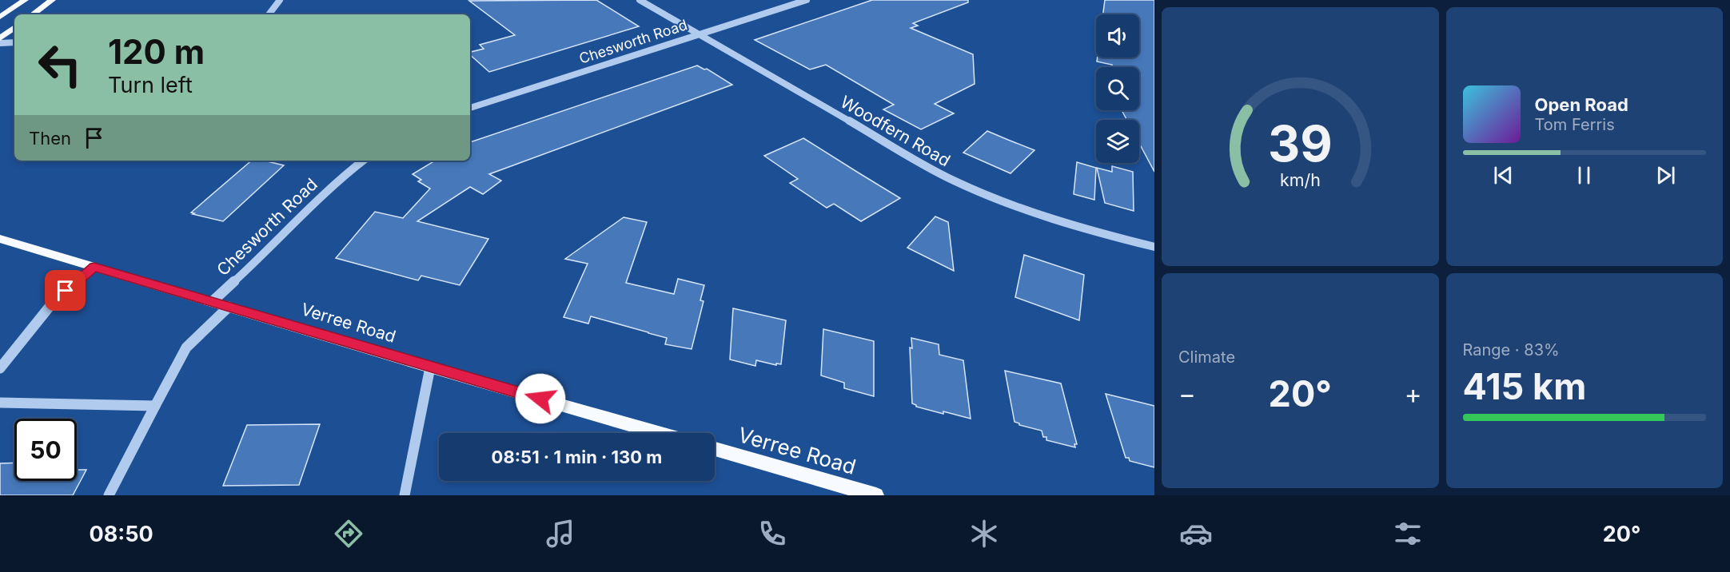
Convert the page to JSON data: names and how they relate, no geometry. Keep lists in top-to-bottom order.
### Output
{
  "streets": {
    "main road": ["Verree Road"],
    "street": ["Chesworth Road", "Woodfern Road"]
  },
  "crossings": [
    ["Chesworth Road", "Woodfern Road"],
    ["Chesworth Road", "Verree Road"]
  ],
  "page": {
    "turn": ["120 m", "Turn left"],
    "song": ["Open Road", "Tom Ferris"],
    "then": "Then",
    "tile": [
      "Climate",
      ["Range · 83%", "415 km"]
    ],
    "heat": ["−", "20°", "+"],
    "limit": "50",
    "trip": "08:51 · 1 min · 130 m",
    "tabs": ["08:50", "20°"],
    "gauge": ["39", "km/h"]
  }
}
